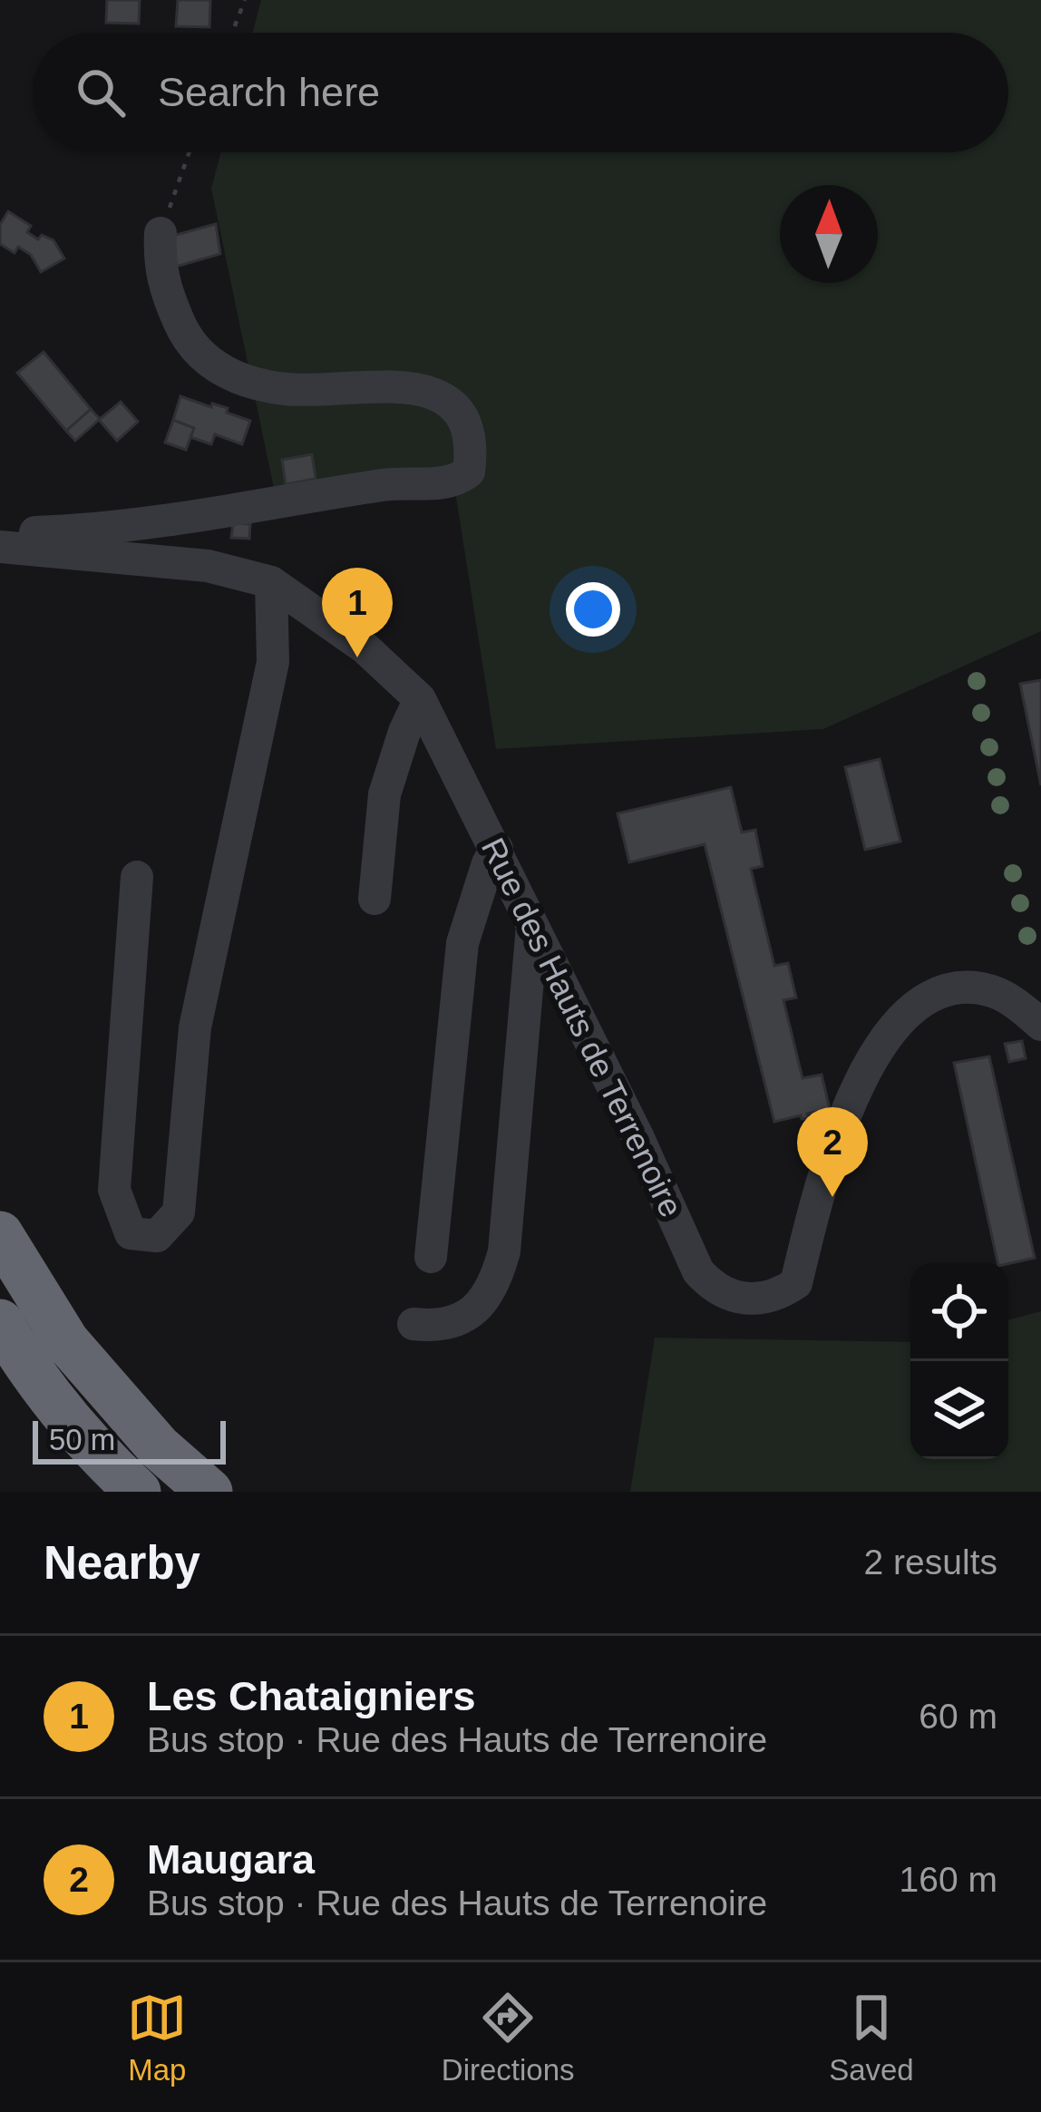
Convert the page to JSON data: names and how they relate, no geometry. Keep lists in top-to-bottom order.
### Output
{
  "streets": {
    "street": ["Rue des Hauts de Terrenoire"]
  },
  "scale_bar": "50 m",
  "north": "top",
  "page": {
    "search": "Search here",
    "pins": ["1", "2"],
    "scale": "50 m",
    "heading": ["Nearby", "2 results"],
    "list": [
      {
        "mark": "1",
        "name": "Les Chataigniers",
        "note": "Bus stop · Rue des Hauts de Terrenoire",
        "value": "60 m"
      },
      {
        "mark": "2",
        "name": "Maugara",
        "note": "Bus stop · Rue des Hauts de Terrenoire",
        "value": "160 m"
      }
    ],
    "nav": ["Map", "Directions", "Saved"]
  }
}
